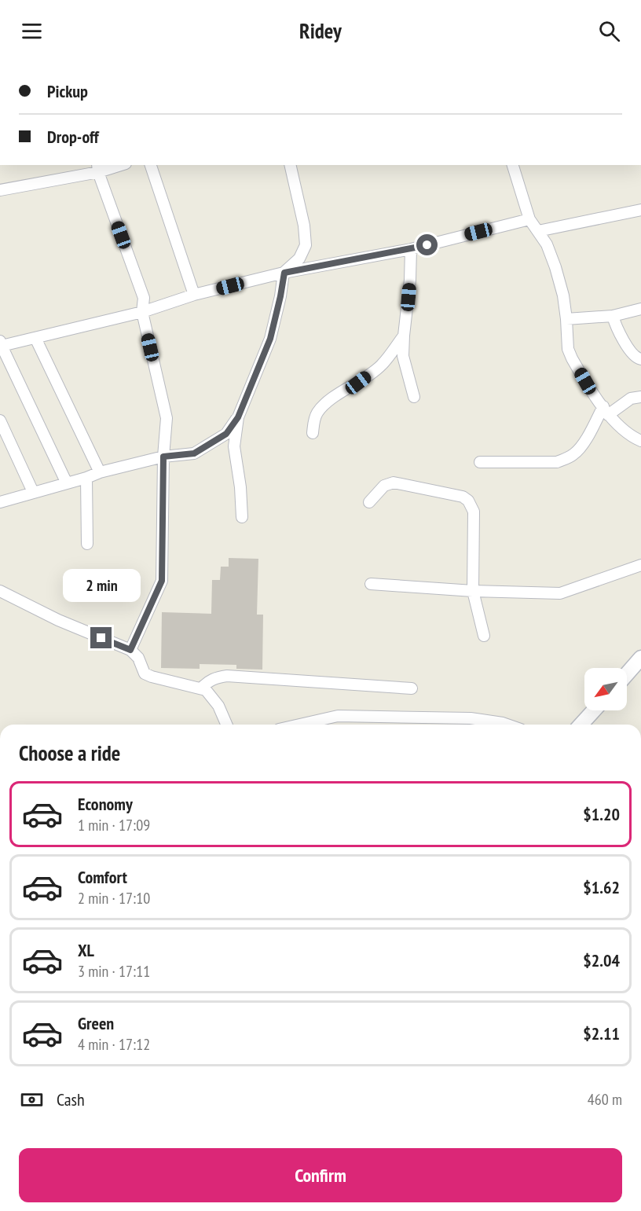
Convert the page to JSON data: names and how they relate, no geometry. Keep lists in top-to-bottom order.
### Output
{
  "north": "bottom left",
  "page": {
    "header": "Ridey",
    "banner": ["Pickup", "Drop-off"],
    "bubble": "2 min",
    "heading": "Choose a ride",
    "list": [
      {
        "name": "Economy",
        "note": "1 min · 17:09",
        "value": "$1.20"
      },
      {
        "name": "Comfort",
        "note": "2 min · 17:10",
        "value": "$1.62"
      },
      {
        "name": "XL",
        "note": "3 min · 17:11",
        "value": "$2.04"
      },
      {
        "name": "Green",
        "note": "4 min · 17:12",
        "value": "$2.11"
      }
    ],
    "pay": ["Cash", "460 m"],
    "buttons": "Confirm"
  }
}
